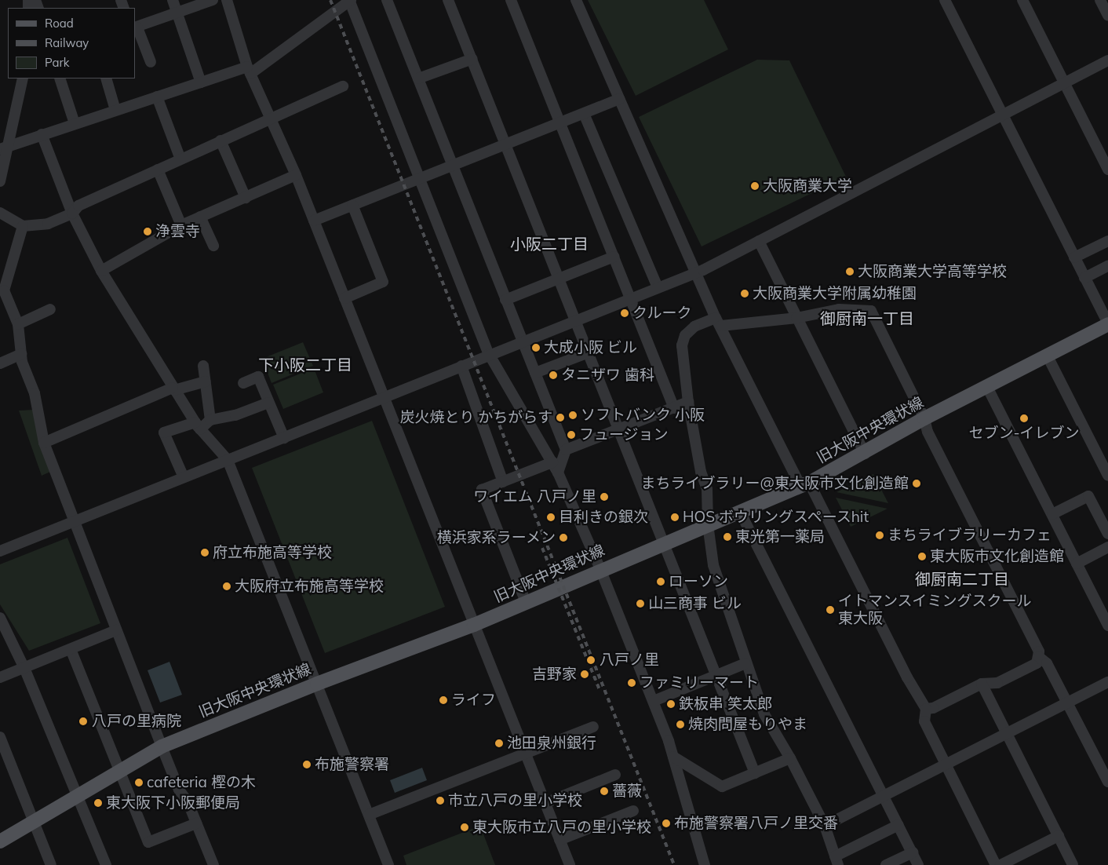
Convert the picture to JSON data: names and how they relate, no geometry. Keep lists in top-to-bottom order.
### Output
{
  "streets": {
    "main road": ["旧大阪中央環状線"]
  },
  "districts": [
    "小阪二丁目",
    "御厨南一丁目",
    "下小阪二丁目",
    "御厨南二丁目"
  ],
  "places": [
    "大阪商業大学",
    "浄雲寺",
    "大阪商業大学高等学校",
    "大阪商業大学附属幼稚園",
    "クルーク",
    "大成小阪 ビル",
    "タニザワ 歯科",
    "ソフトバンク 小阪",
    "炭火焼とり かちがらす",
    "セブン-イレブン",
    "フュージョン",
    "まちライブラリー@東大阪市文化創造館",
    "ワイエム 八戸ノ里",
    "目利きの銀次",
    "HOS ボウリングスペースhit",
    "まちライブラリーカフェ",
    "東光第一薬局",
    "横浜家系ラーメン",
    "府立布施高等学校",
    "東大阪市文化創造館",
    "ローソン",
    "大阪府立布施高等学校",
    "山三商事 ビル",
    "イトマンスイミングスクール 東大阪",
    "八戸ノ里",
    "吉野家",
    "ファミリーマート",
    "ライフ",
    "鉄板串 笑太郎",
    "八戸の里病院",
    "焼肉問屋もりやま",
    "池田泉州銀行",
    "布施警察署",
    "cafeteria 樫の木",
    "薔薇",
    "市立八戸の里小学校",
    "東大阪下小阪郵便局",
    "布施警察署八戸ノ里交番",
    "東大阪市立八戸の里小学校"
  ],
  "legend": ["Road", "Railway", "Park"]
}
